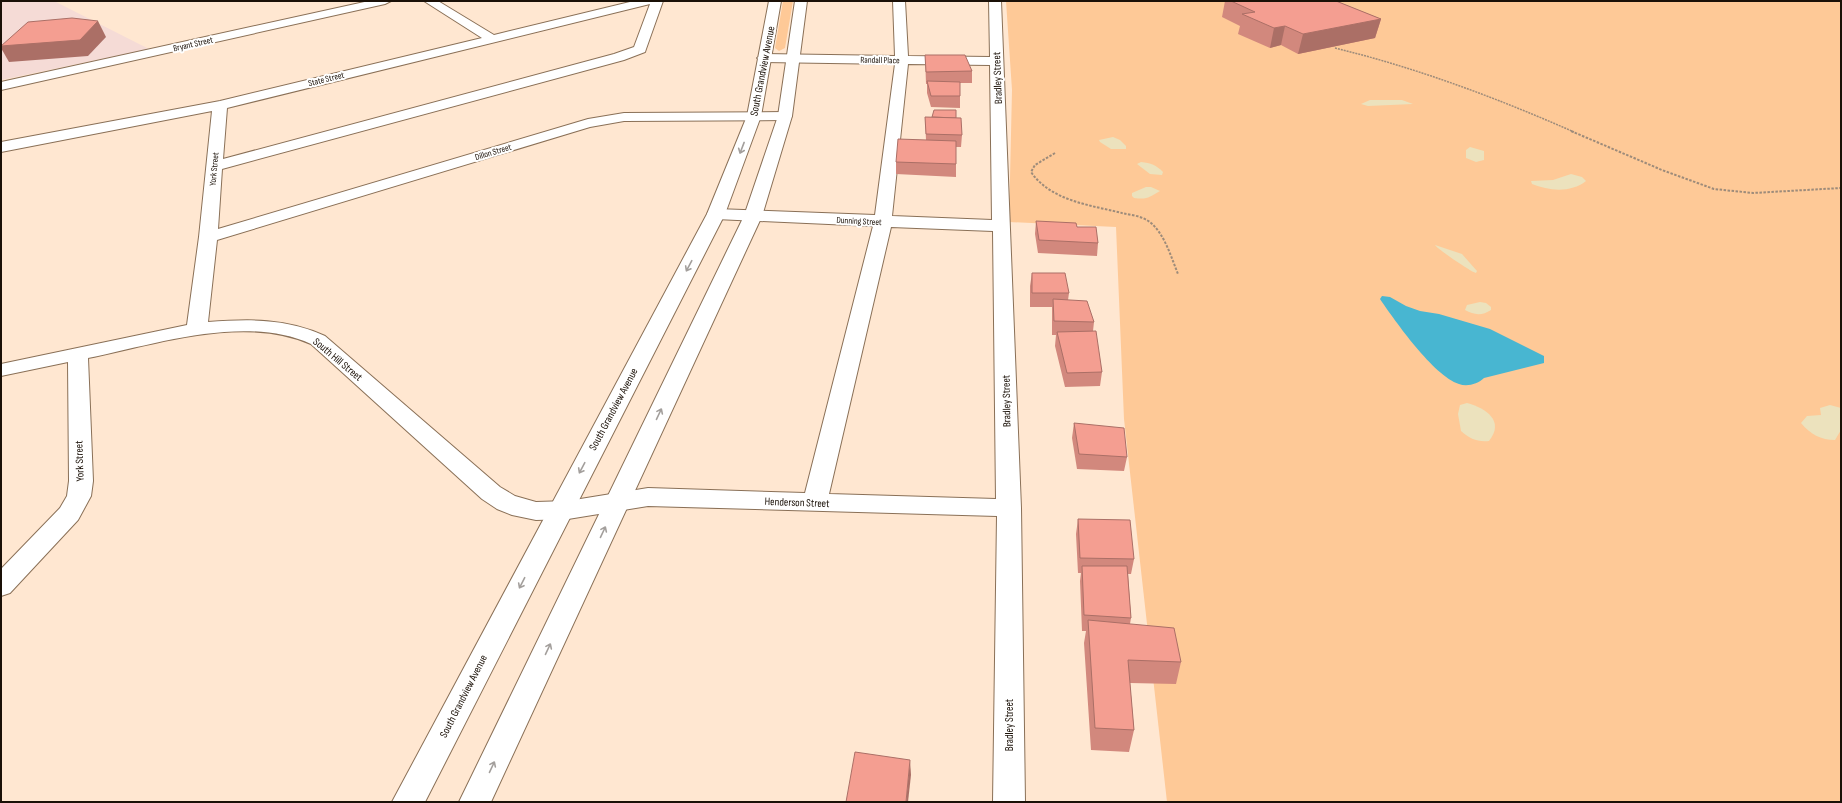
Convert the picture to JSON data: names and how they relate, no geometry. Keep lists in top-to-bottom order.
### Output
{
  "streets": {
    "street": [
      "Bryant Street",
      "Randall Place",
      "South Grandview Avenue",
      "Bradley Street",
      "State Street",
      "Dillon Street",
      "York Street",
      "Dunning Street",
      "South Hill Street",
      "Henderson Street"
    ]
  },
  "crossings": [
    ["Randall Place", "South Grandview Avenue"],
    ["Randall Place", "Bradley Street"],
    ["South Grandview Avenue", "Dillon Street"],
    ["South Grandview Avenue", "Dunning Street"],
    ["South Grandview Avenue", "South Hill Street"],
    ["Bradley Street", "Dunning Street"],
    ["Bradley Street", "Henderson Street"],
    ["State Street", "York Street"],
    ["Dillon Street", "York Street"],
    ["York Street", "South Hill Street"],
    ["South Hill Street", "Henderson Street"]
  ]
}
